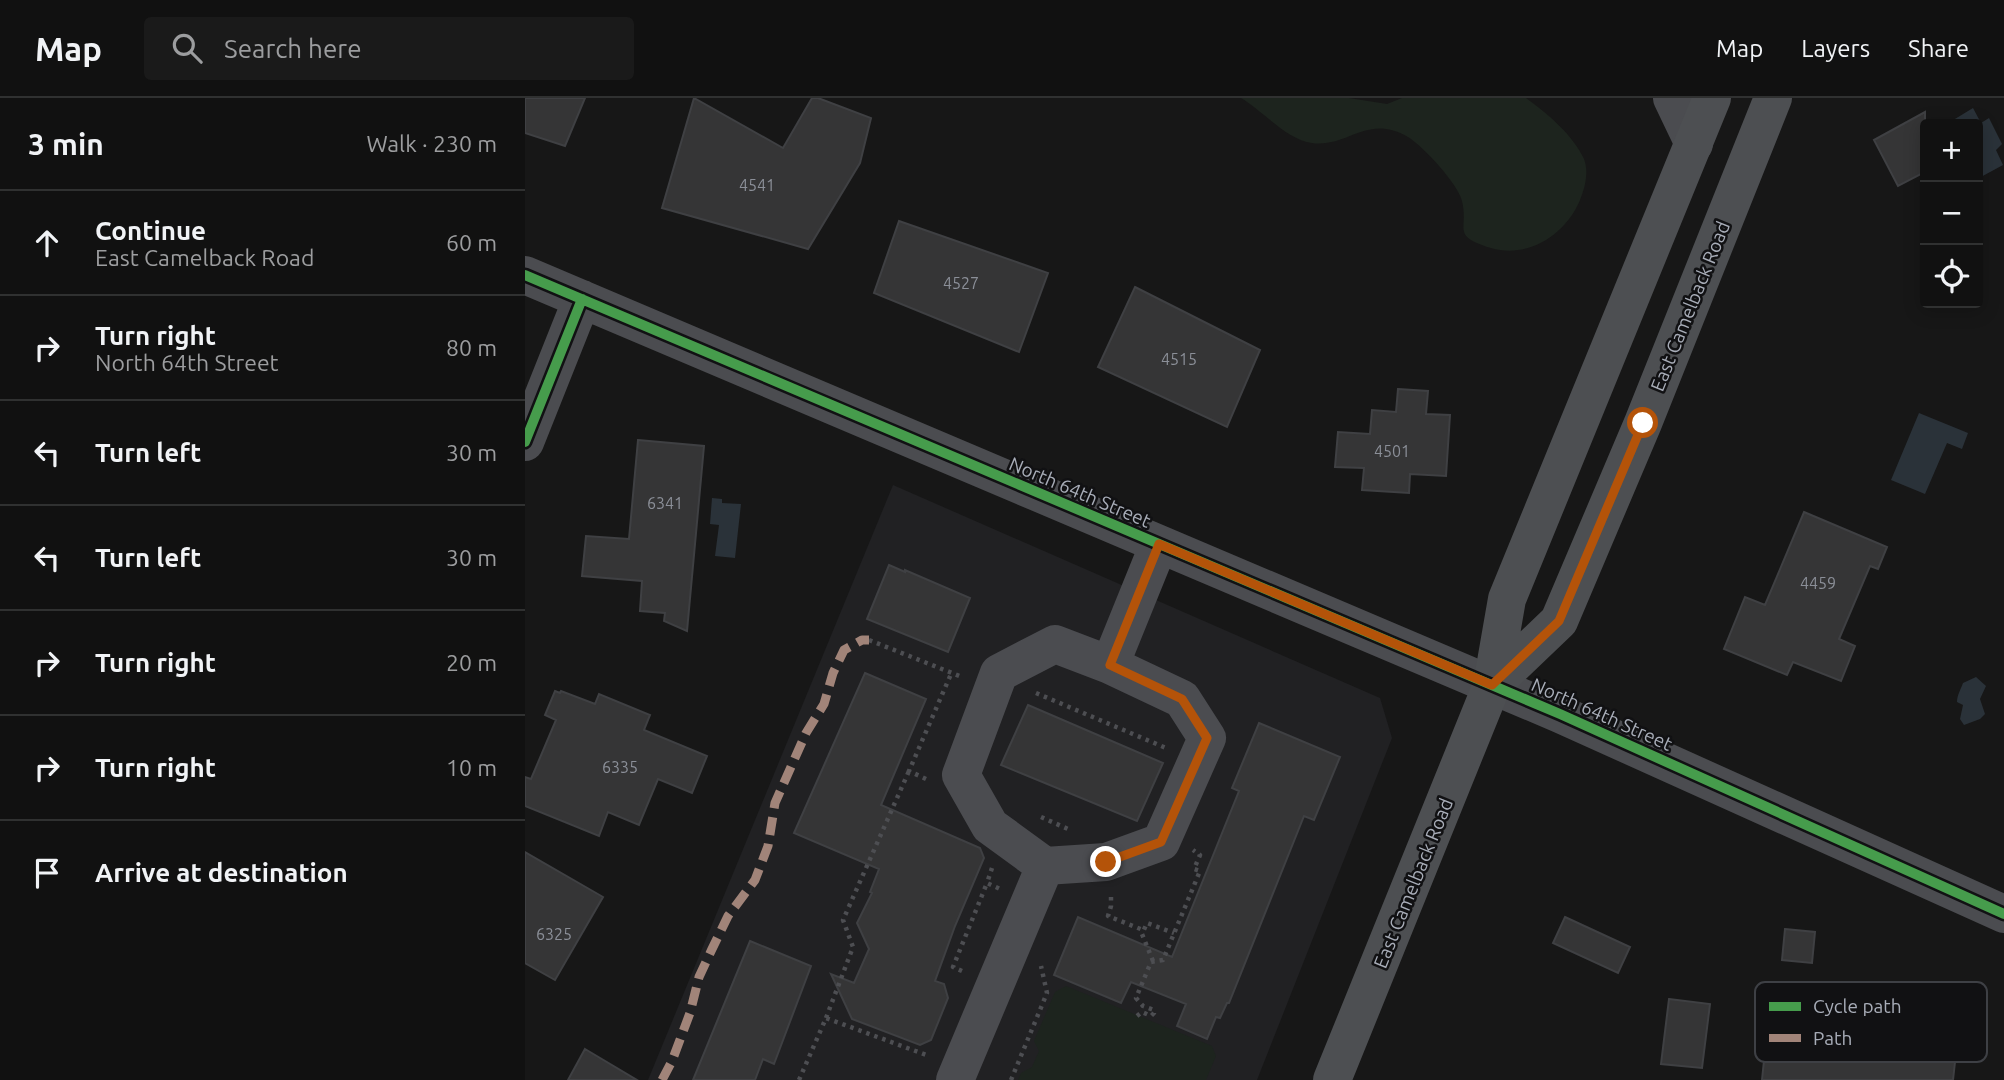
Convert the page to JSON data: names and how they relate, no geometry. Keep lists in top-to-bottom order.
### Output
{
  "streets": {
    "main road": ["East Camelback Road"],
    "street": ["North 64th Street"]
  },
  "crossings": [
    ["East Camelback Road", "North 64th Street"]
  ],
  "house_numbers": [
    "4541",
    "4527",
    "4515",
    "4501",
    "6341",
    "4459",
    "6335",
    "6325"
  ],
  "legend": ["Cycle path", "Path"],
  "page": {
    "header": "Map",
    "search": "Search here",
    "nav": ["Map", "Layers", "Share"],
    "heading": ["3 min", "Walk · 230 m"],
    "map_buttons": ["+", "−"],
    "list": [
      ["Continue", "East Camelback Road", "60 m"],
      ["Turn right", "North 64th Street", "80 m"],
      ["Turn left", "30 m"],
      ["Turn left", "30 m"],
      ["Turn right", "20 m"],
      ["Turn right", "10 m"],
      "Arrive at destination"
    ]
  }
}
